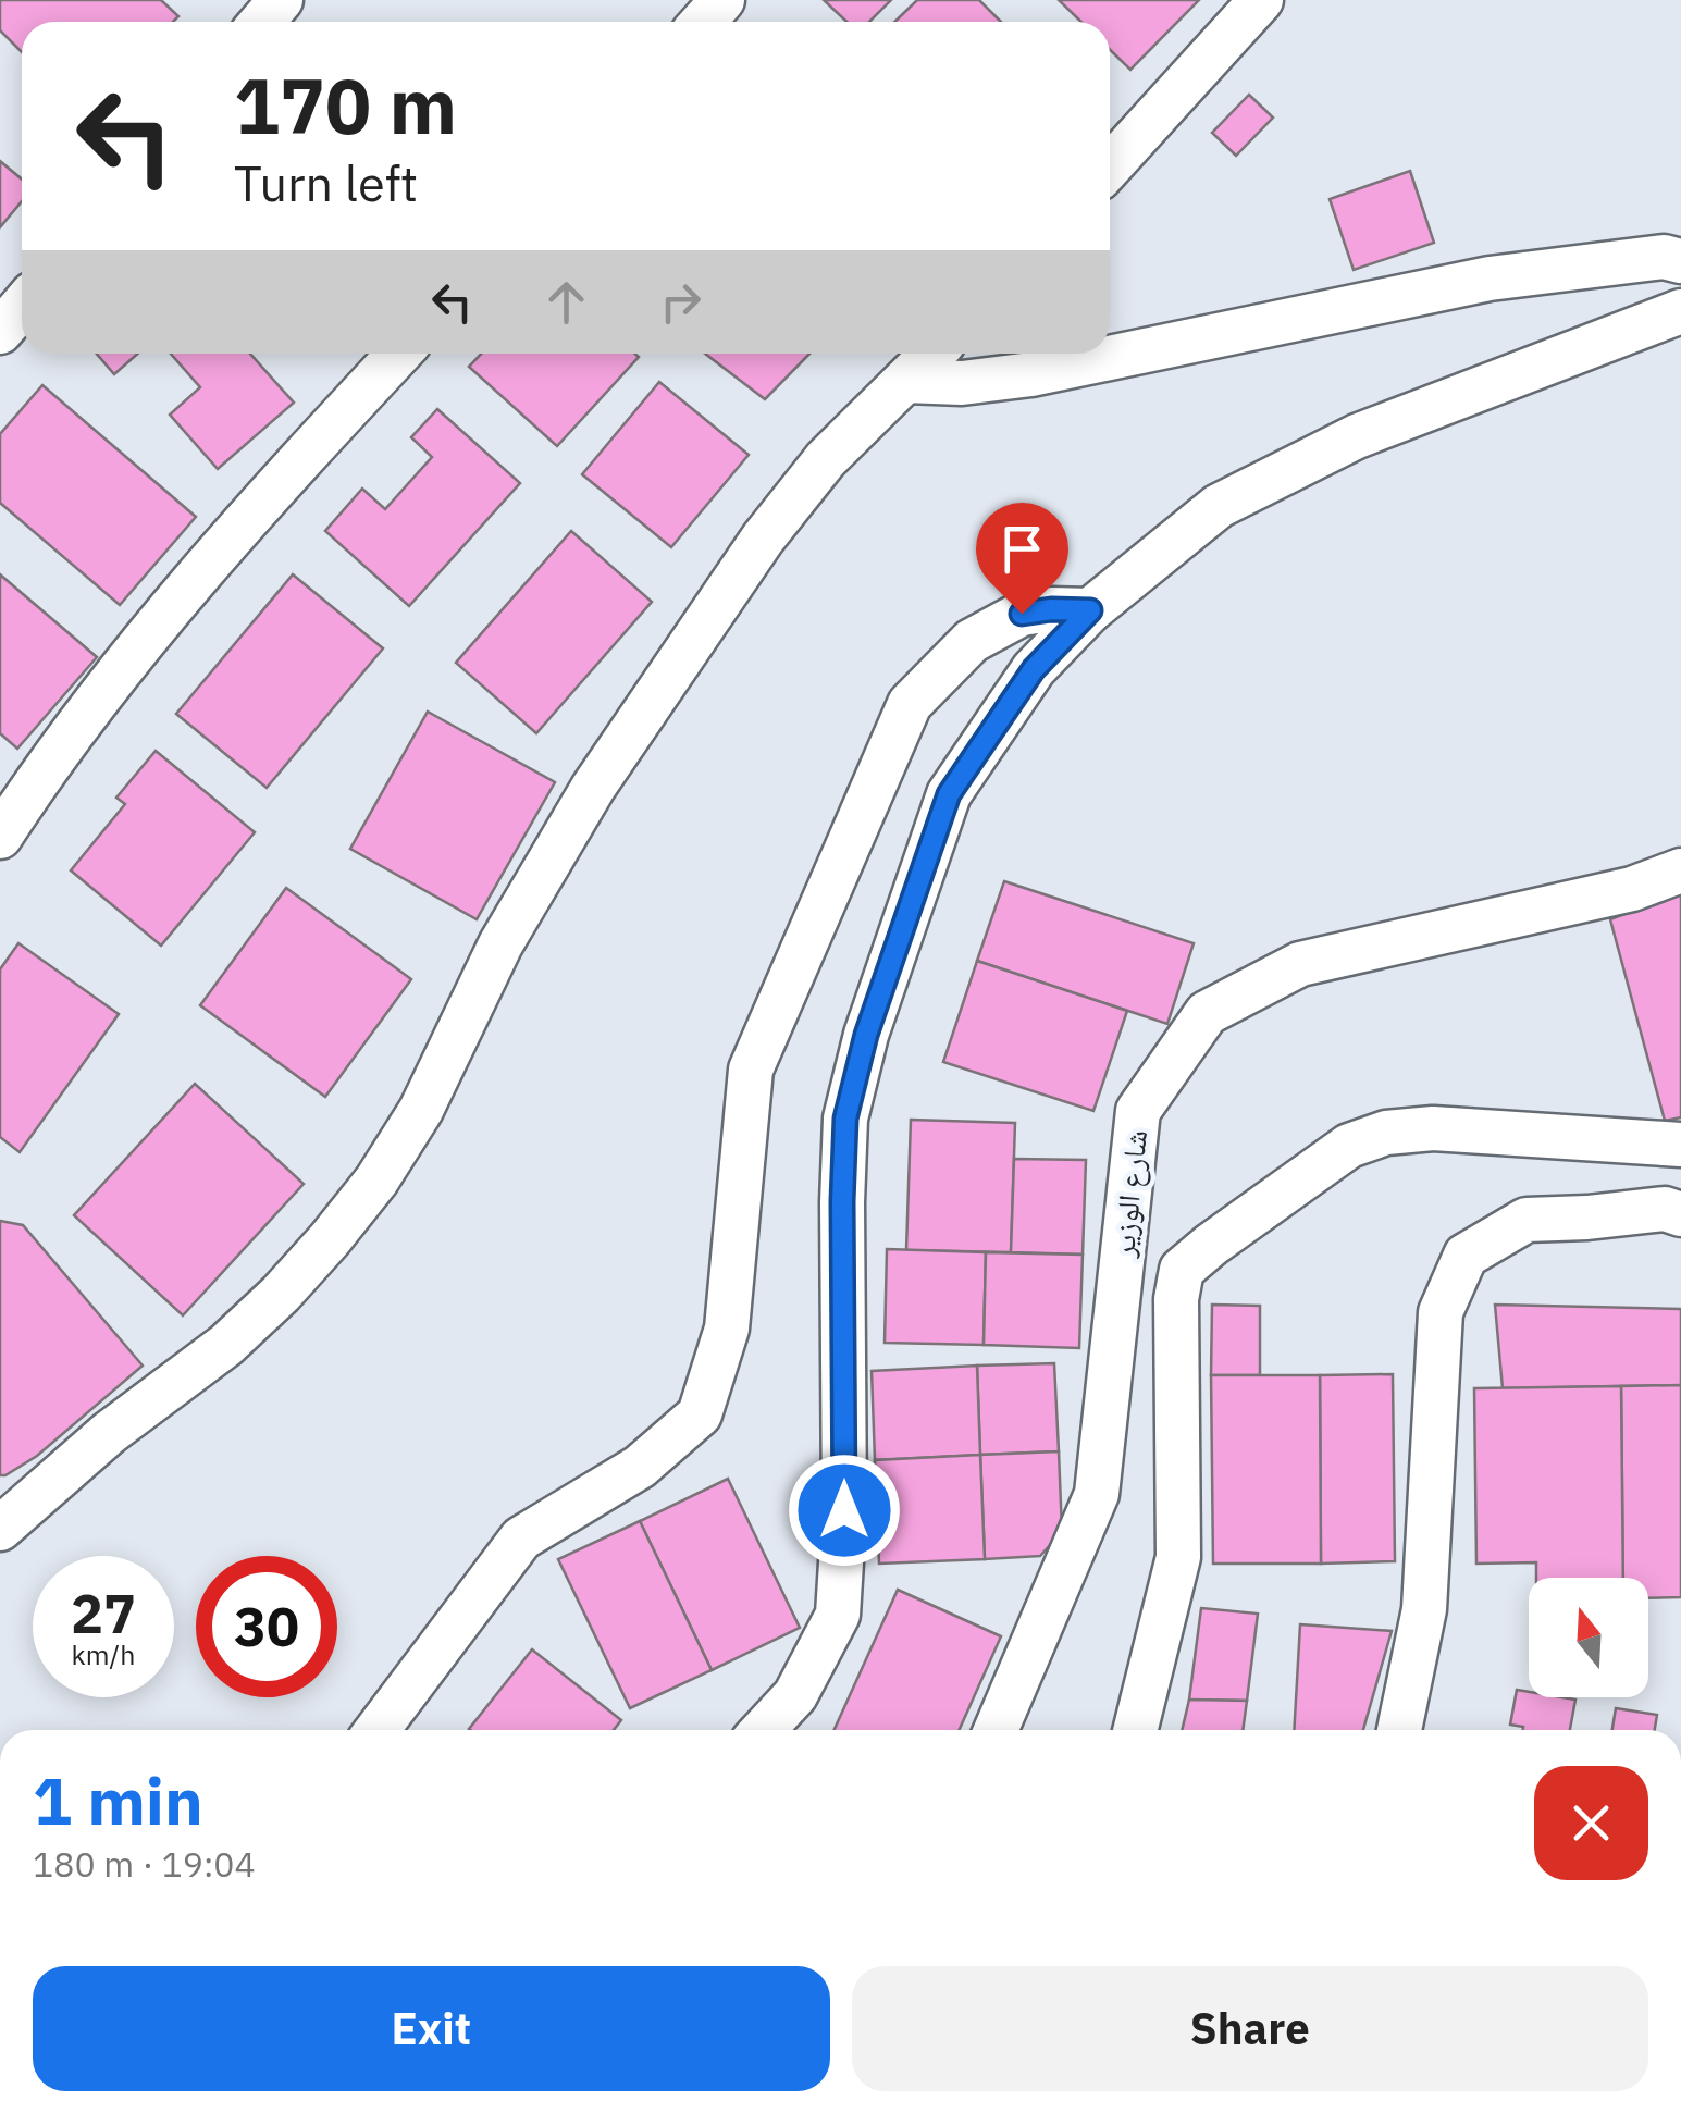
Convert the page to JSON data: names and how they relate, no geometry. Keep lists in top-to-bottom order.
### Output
{
  "streets": {
    "street": ["شارع الوزير"]
  },
  "north": "top",
  "page": {
    "turn": ["170 m", "Turn left"],
    "speed": "27 km/h",
    "limit": "30",
    "heading": ["1 min", "180 m · 19:04"],
    "buttons": ["Exit", "Share"]
  }
}
